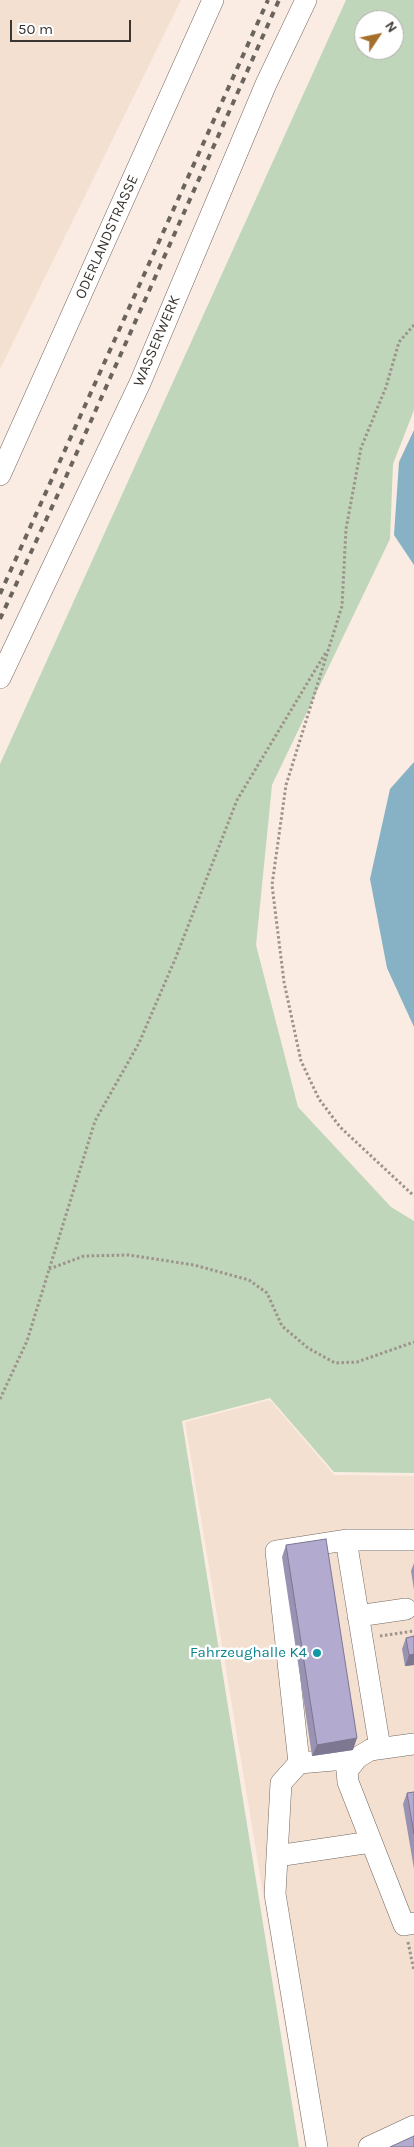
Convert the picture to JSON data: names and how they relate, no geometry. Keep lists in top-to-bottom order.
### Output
{
  "streets": {
    "street": ["ODERLANDSTRASSE", "WASSERWERK"]
  },
  "places": ["Fahrzeughalle K4"],
  "scale_bar": "50 m",
  "north": "top right"
}
